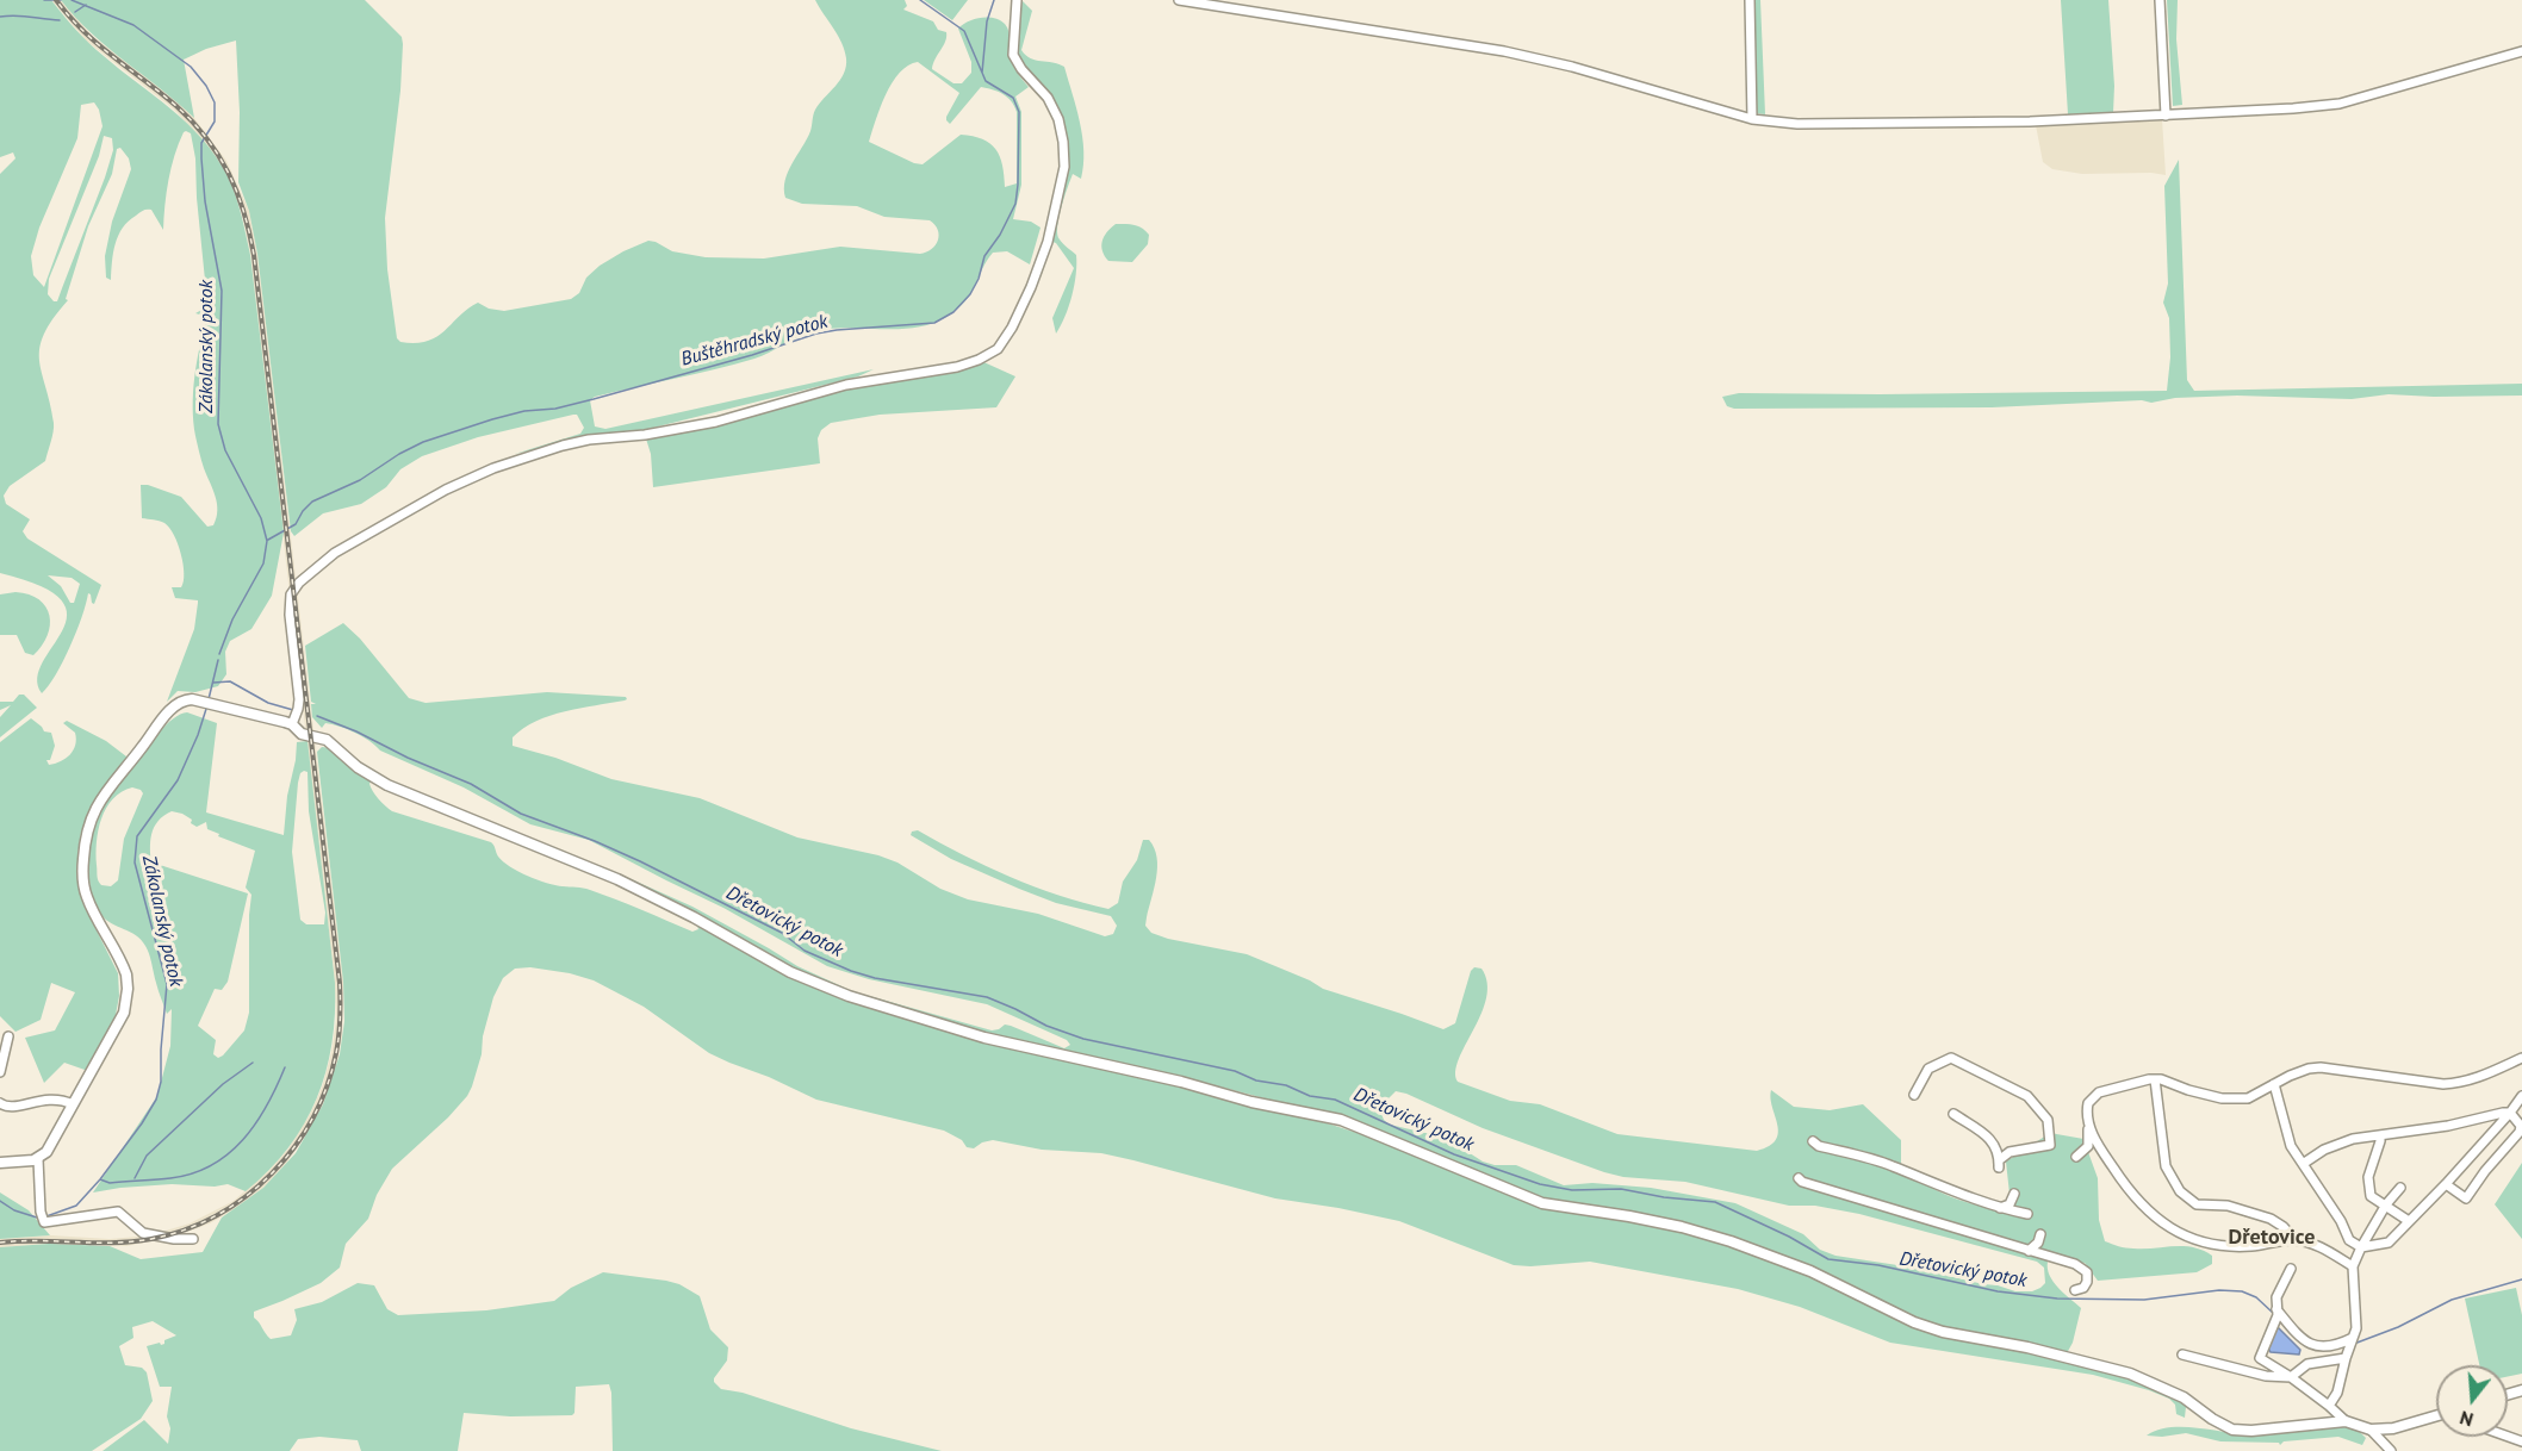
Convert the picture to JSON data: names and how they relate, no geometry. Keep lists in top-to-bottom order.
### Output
{
  "districts": ["Dřetovice"],
  "water": ["Buštěhradský potok", "Zákolanský potok", "Dřetovický potok"],
  "north": "bottom"
}
